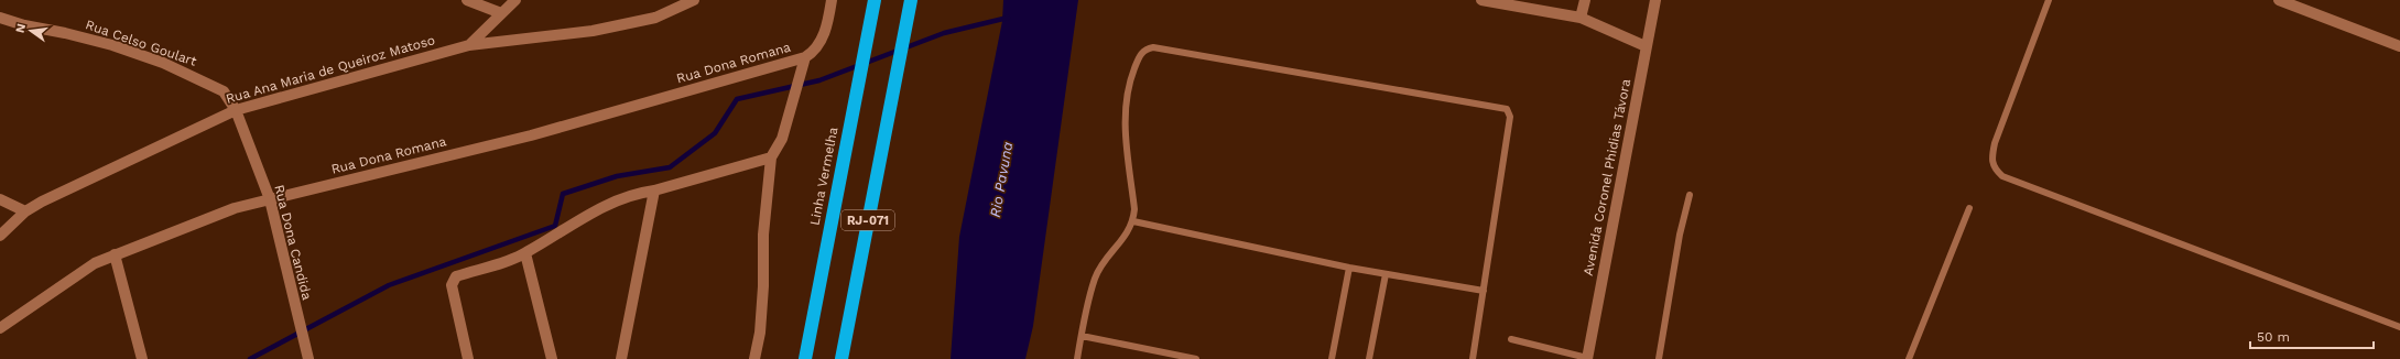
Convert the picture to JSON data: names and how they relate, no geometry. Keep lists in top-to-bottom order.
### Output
{
  "streets": {
    "highway": ["Linha Vermelha", "RJ-071"],
    "street": [
      "Rua Celso Goulart",
      "Rua Dona Romana",
      "Rua Ana Maria de Queiroz Matoso",
      "Avenida Coronel Phidias Távora",
      "Rua Dona Candida"
    ]
  },
  "crossings": [
    ["Rua Celso Goulart", "Rua Ana Maria de Queiroz Matoso"],
    ["Rua Celso Goulart", "Rua Dona Candida"],
    ["Rua Dona Romana", "Rua Dona Candida"],
    ["Rua Ana Maria de Queiroz Matoso", "Rua Dona Candida"]
  ],
  "water": ["Rio Pavuna"],
  "scale_bar": "50 m",
  "north": "left"
}
